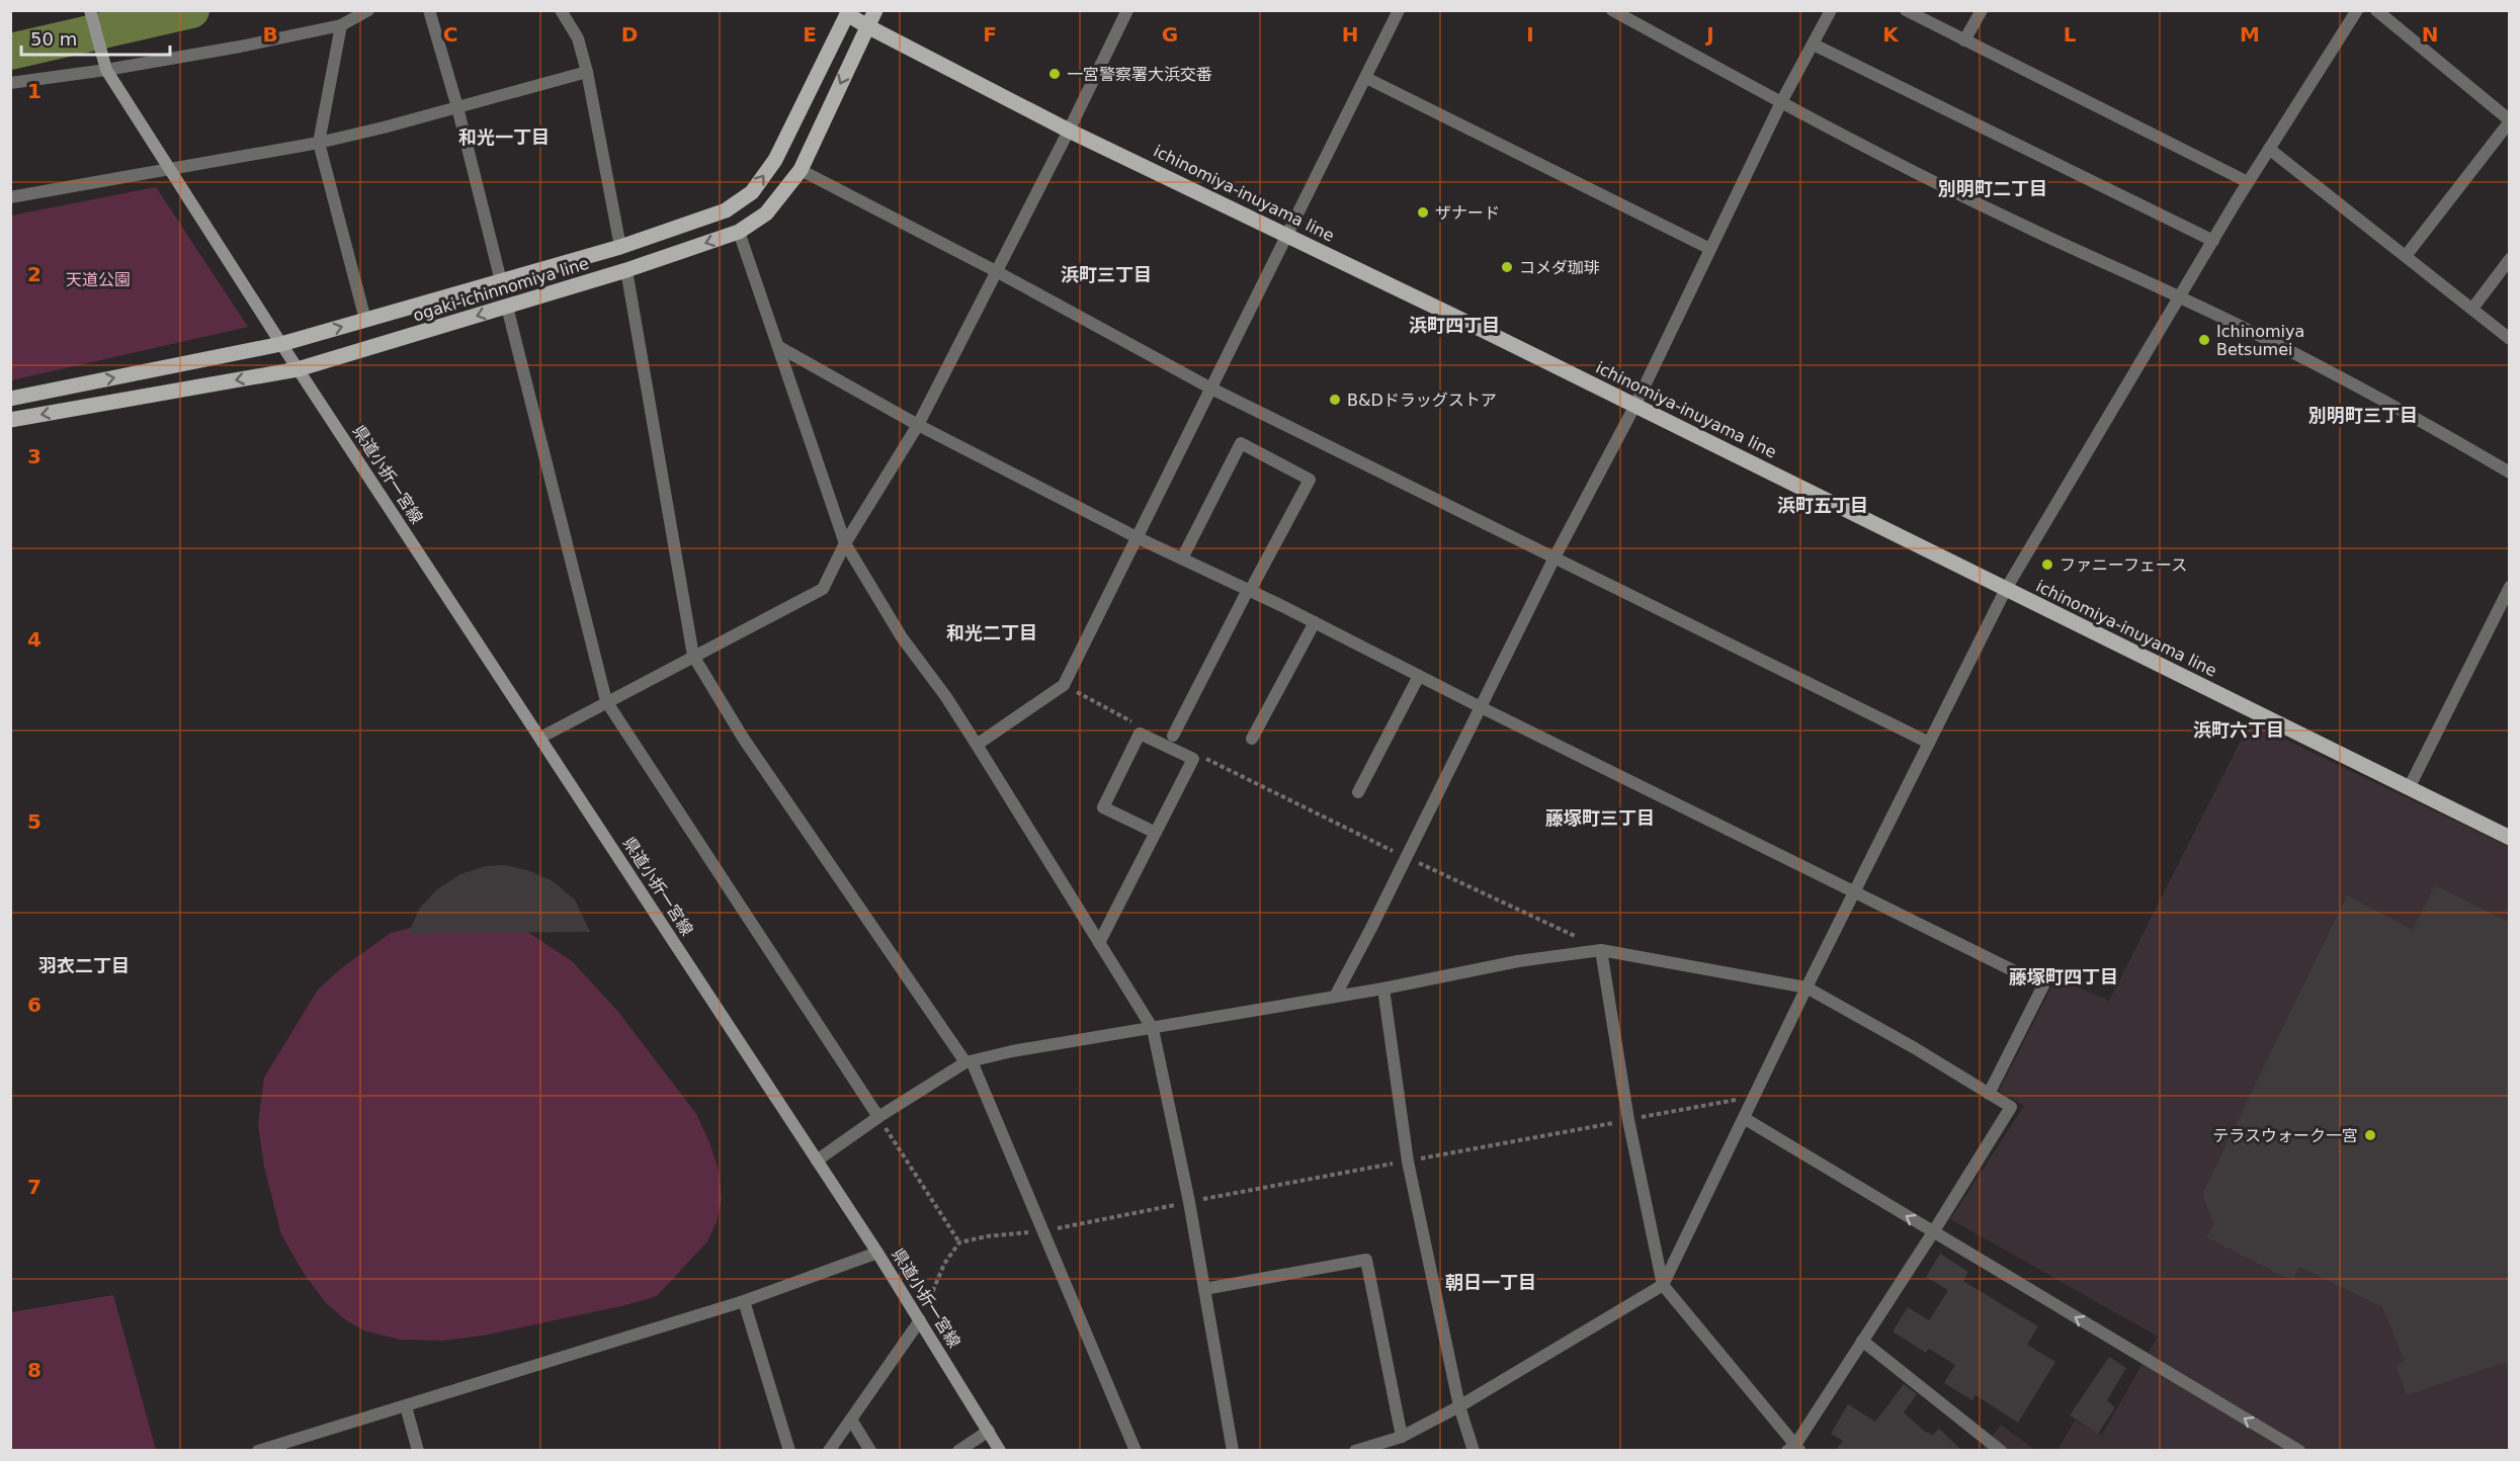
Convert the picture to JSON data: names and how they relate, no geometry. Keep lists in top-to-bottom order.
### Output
{
  "streets": {
    "main road": ["ichinomiya-inuyama line", "ogaki-ichinnomiya line", "県道小折一宮線"]
  },
  "crossings": [
    ["ichinomiya-inuyama line", "ogaki-ichinnomiya line"],
    ["ogaki-ichinnomiya line", "県道小折一宮線"]
  ],
  "districts": [
    "和光一丁目",
    "別明町二丁目",
    "浜町三丁目",
    "浜町四丁目",
    "別明町三丁目",
    "浜町五丁目",
    "和光二丁目",
    "浜町六丁目",
    "藤塚町三丁目",
    "羽衣二丁目",
    "藤塚町四丁目",
    "朝日一丁目"
  ],
  "parks": ["天道公園"],
  "places": [
    "一宮警察署大浜交番",
    "ザナード",
    "コメダ珈琲",
    "Ichinomiya Betsumei",
    "B&Dドラッグストア",
    "ファニーフェース",
    "テラスウォーク一宮"
  ],
  "scale_bar": "50 m",
  "grid": {
    "columns": [
      "B",
      "C",
      "D",
      "E",
      "F",
      "G",
      "H",
      "I",
      "J",
      "K",
      "L",
      "M",
      "N"
    ],
    "rows": [
      "1",
      "2",
      "3",
      "4",
      "5",
      "6",
      "7",
      "8"
    ]
  }
}
